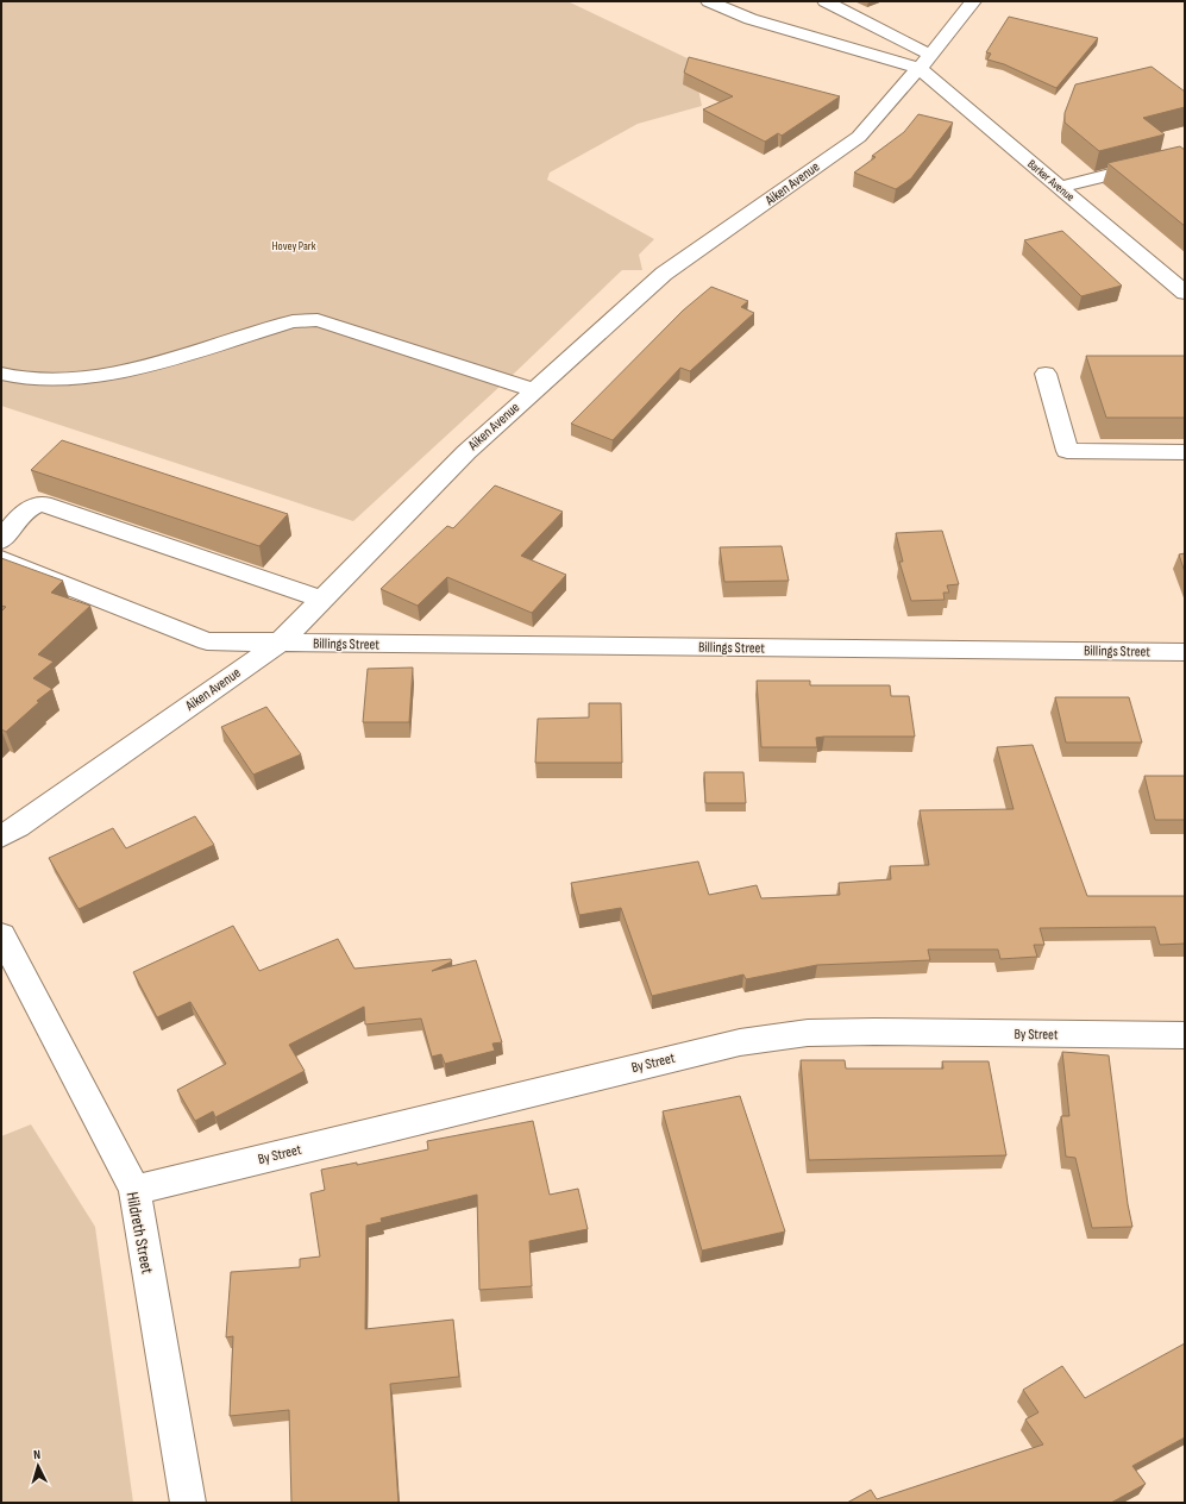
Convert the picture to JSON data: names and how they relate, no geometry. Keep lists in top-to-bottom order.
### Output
{
  "streets": {
    "street": [
      "Barker Avenue",
      "Aiken Avenue",
      "Billings Street",
      "By Street",
      "Hildreth Street"
    ]
  },
  "crossings": [
    ["Barker Avenue", "Aiken Avenue"],
    ["Aiken Avenue", "Billings Street"],
    ["By Street", "Hildreth Street"]
  ],
  "parks": ["Hovey Park"],
  "north": "top"
}
